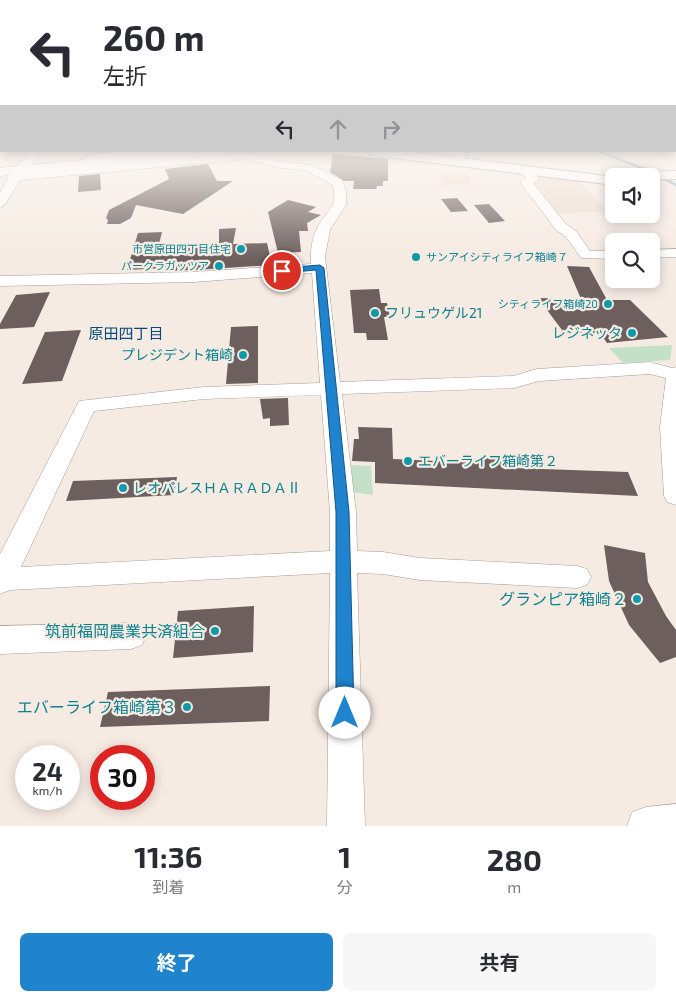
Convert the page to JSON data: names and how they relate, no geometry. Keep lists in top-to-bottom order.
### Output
{
  "districts": ["原田四丁目"],
  "places": [
    "市営原田四丁目住宅",
    "サンアイシティライフ箱崎７",
    "パークラガッツア",
    "シティライフ箱崎20",
    "フリュウゲル21",
    "レジネッタ",
    "プレジデント箱崎",
    "エバーライフ箱崎第２",
    "レオパレスＨＡＲＡＤＡⅡ",
    "グランピア箱崎２",
    "筑前福岡農業共済組合",
    "エバーライフ箱崎第３"
  ],
  "page": {
    "turn": ["260 m", "左折"],
    "speed": "24 km/h",
    "limit": "30",
    "eta": [
      "11:36",
      "到着",
      "1",
      "分",
      "280",
      "m"
    ],
    "buttons": ["終了", "共有"]
  }
}
